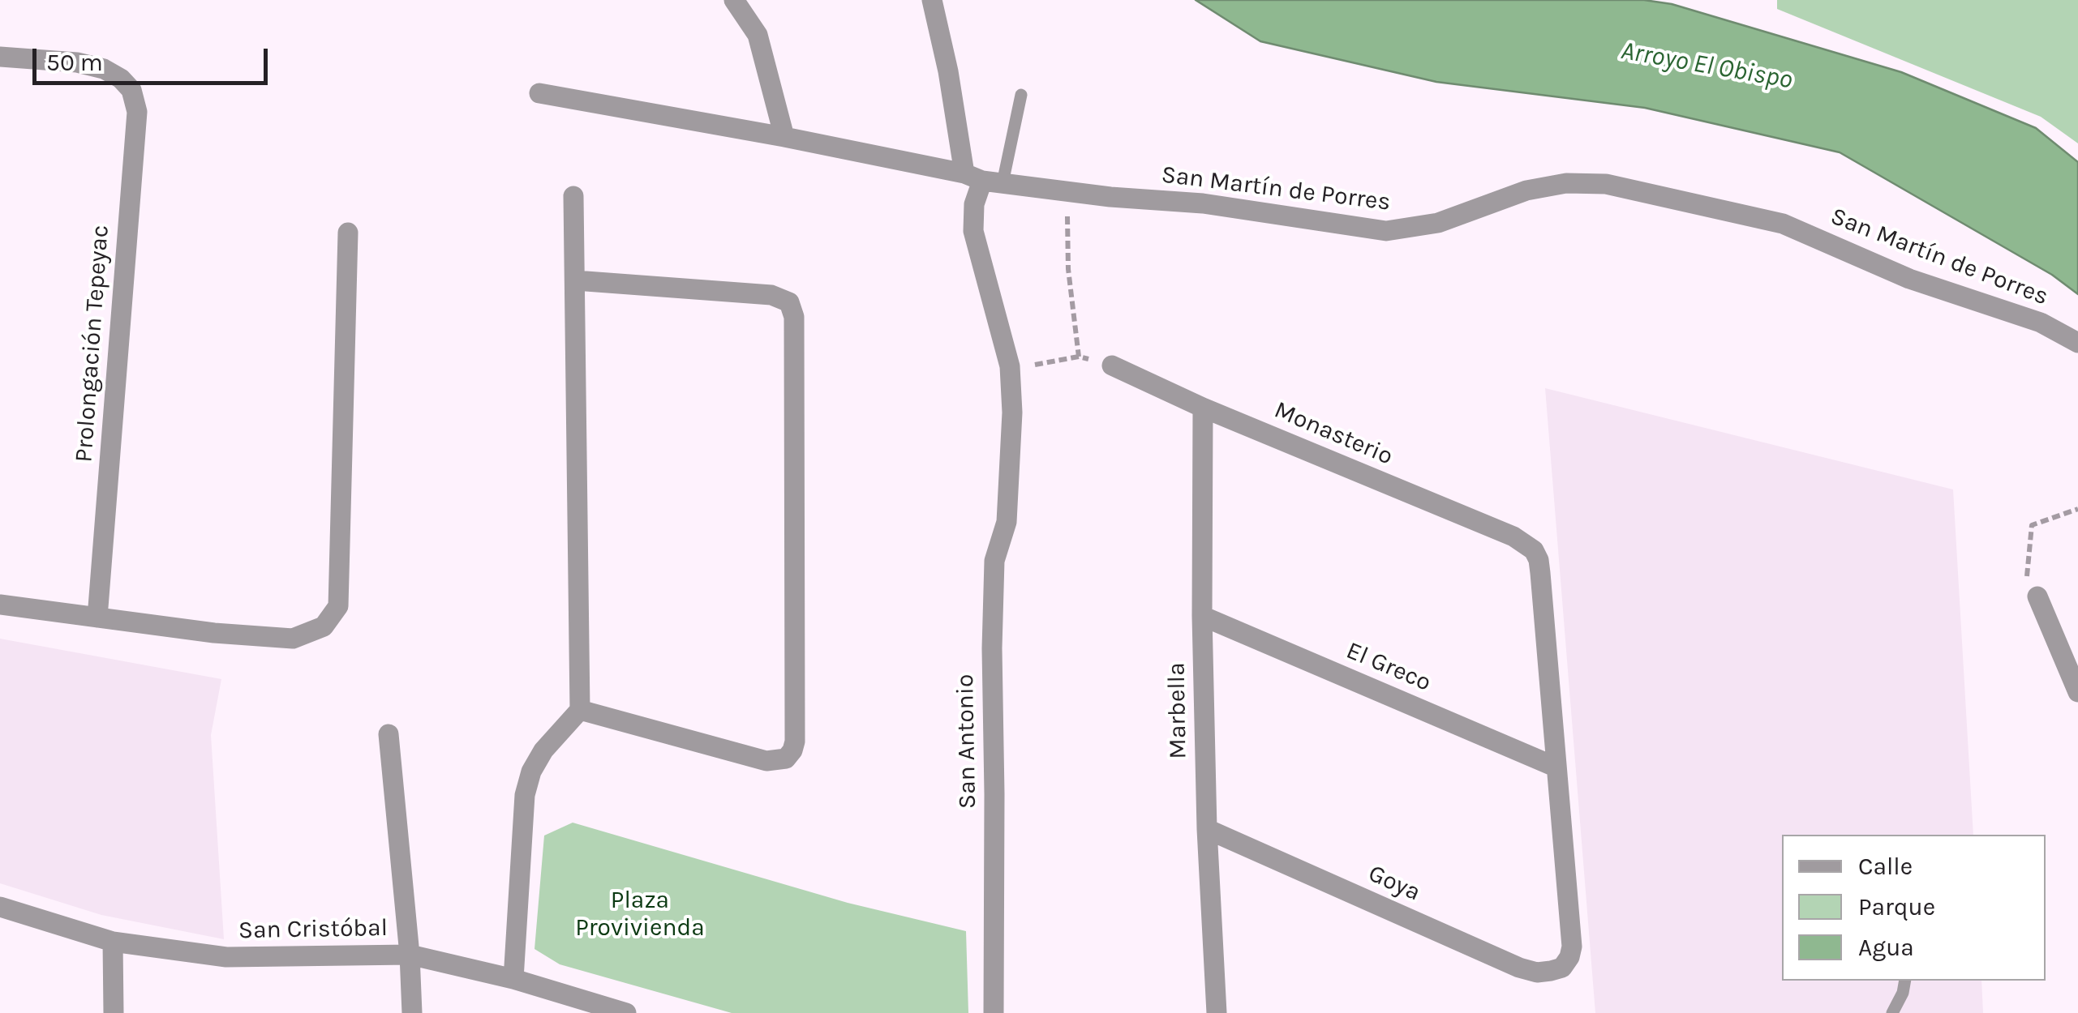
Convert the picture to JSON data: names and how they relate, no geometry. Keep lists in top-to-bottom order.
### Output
{
  "streets": {
    "street": [
      "San Martín de Porres",
      "Prolongación Tepeyac",
      "Monasterio",
      "El Greco",
      "Marbella",
      "San Antonio",
      "Goya",
      "San Cristóbal"
    ]
  },
  "crossings": [
    ["San Martín de Porres", "San Antonio"],
    ["Monasterio", "El Greco"],
    ["Monasterio", "Marbella"],
    ["Monasterio", "Goya"],
    ["El Greco", "Marbella"],
    ["El Greco", "Goya"],
    ["Marbella", "Goya"]
  ],
  "water": ["Arroyo El Obispo"],
  "parks": ["Plaza Provivienda"],
  "legend": ["Calle", "Parque", "Agua"],
  "scale_bar": "50 m"
}
